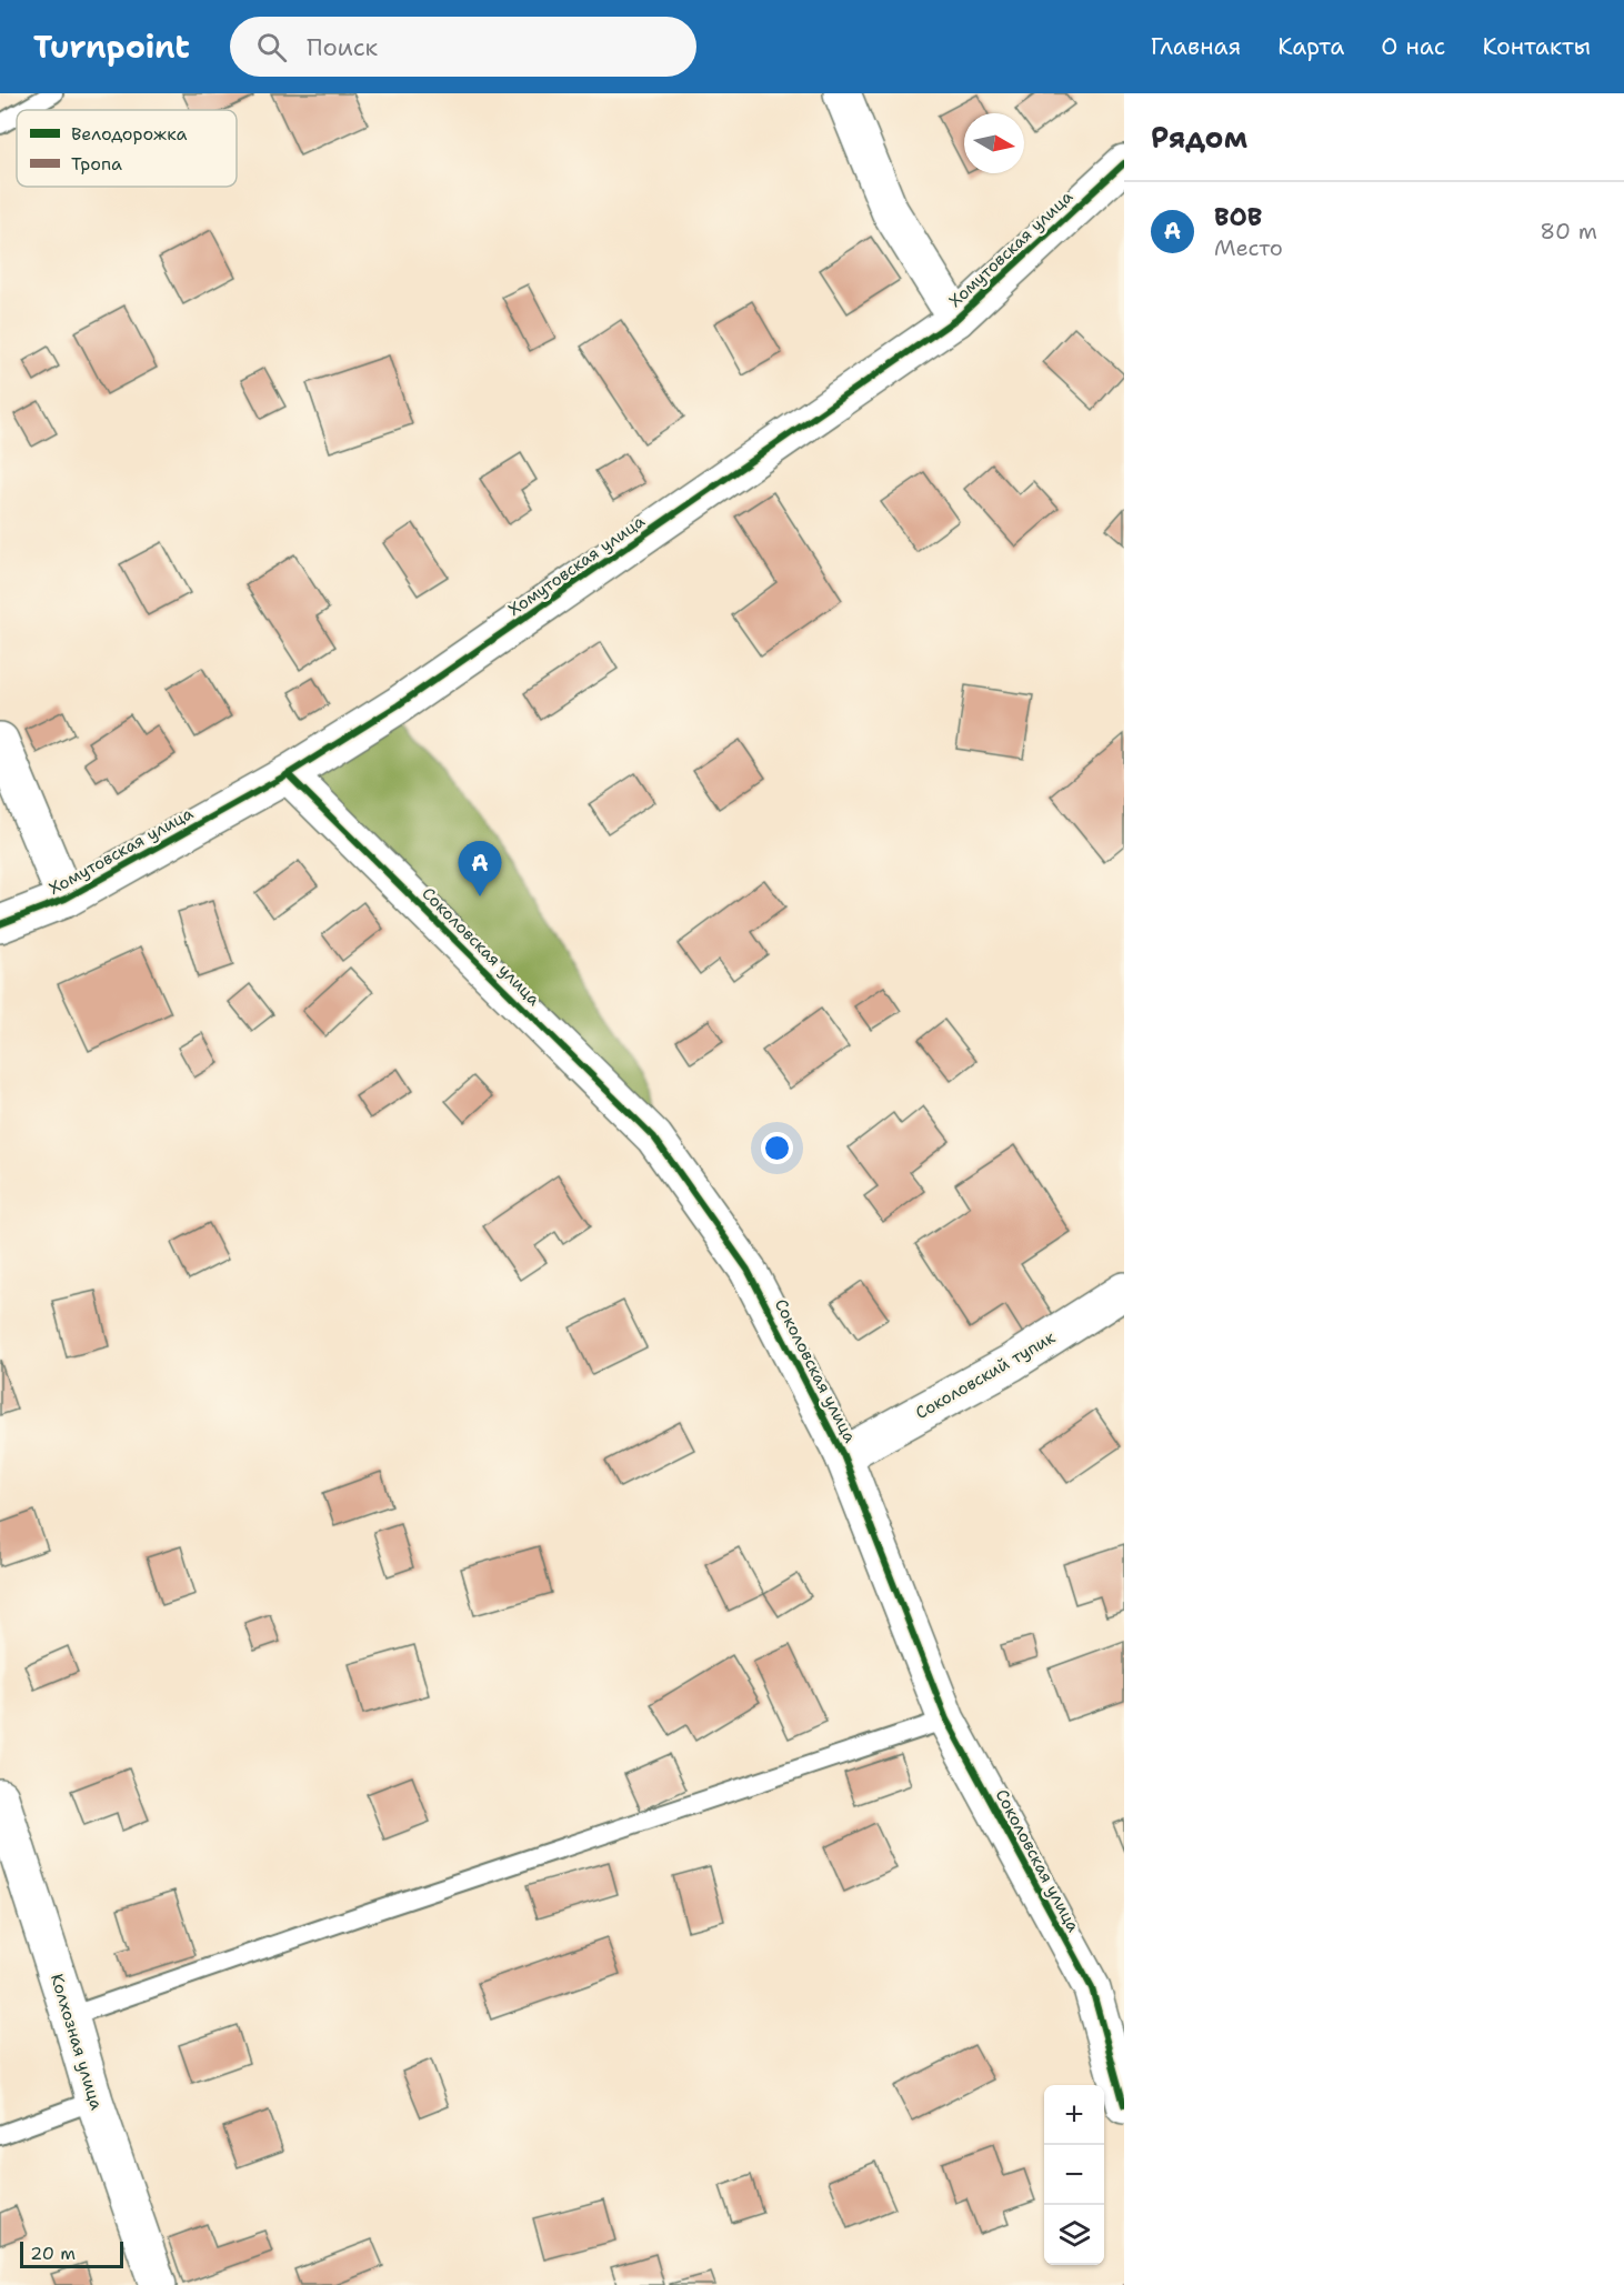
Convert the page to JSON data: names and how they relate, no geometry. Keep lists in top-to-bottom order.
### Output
{
  "streets": {
    "street": [
      "Хомутовская улица",
      "Соколовская улица",
      "Соколовский тупик",
      "Колхозная улица"
    ]
  },
  "crossings": [
    ["Хомутовская улица", "Соколовская улица"],
    ["Соколовская улица", "Соколовский тупик"]
  ],
  "legend": ["Велодорожка", "Тропа"],
  "scale_bar": "20 m",
  "north": "right",
  "page": {
    "header": "Turnpoint",
    "search": "Поиск",
    "nav": [
      "Главная",
      "Карта",
      "О нас",
      "Контакты"
    ],
    "heading": "Рядом",
    "list": [
      {
        "mark": "A",
        "name": "ВОВ",
        "note": "Место",
        "value": "80 m"
      }
    ],
    "pins": "A",
    "map_buttons": ["+", "−"],
    "scale": "20 m"
  }
}
